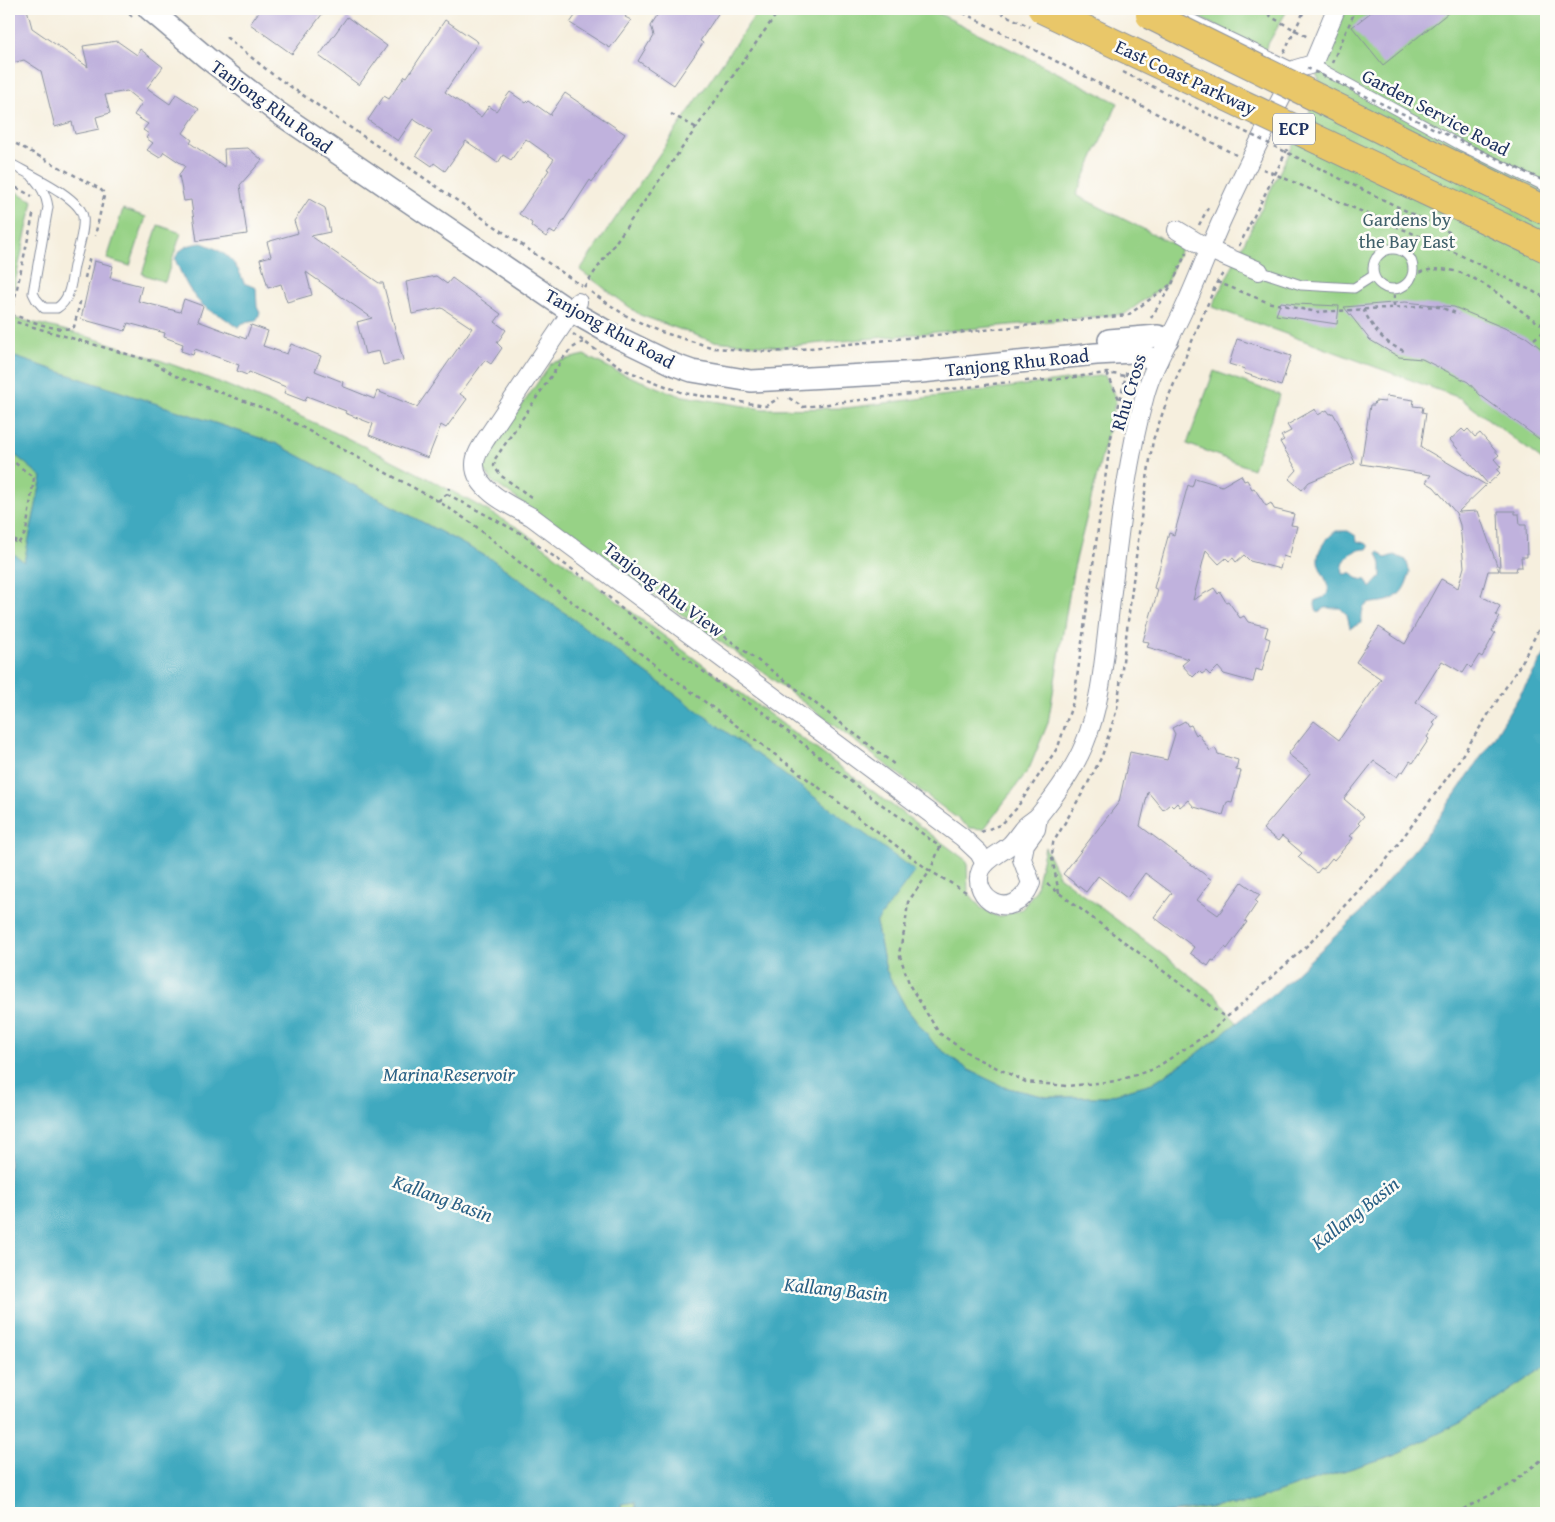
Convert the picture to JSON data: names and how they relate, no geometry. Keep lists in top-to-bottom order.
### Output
{
  "streets": {
    "highway": ["East Coast Parkway", "ECP"],
    "street": ["Tanjong Rhu Road", "Rhu Cross", "Tanjong Rhu View"],
    "lane": ["Garden Service Road"]
  },
  "crossings": [
    ["East Coast Parkway", "Garden Service Road"],
    ["Tanjong Rhu Road", "Rhu Cross"],
    ["Tanjong Rhu Road", "Tanjong Rhu View"],
    ["Garden Service Road", "Rhu Cross"],
    ["Rhu Cross", "Tanjong Rhu View"]
  ],
  "water": ["Marina Reservoir", "Kallang Basin"],
  "parks": ["Gardens by the Bay East"]
}
